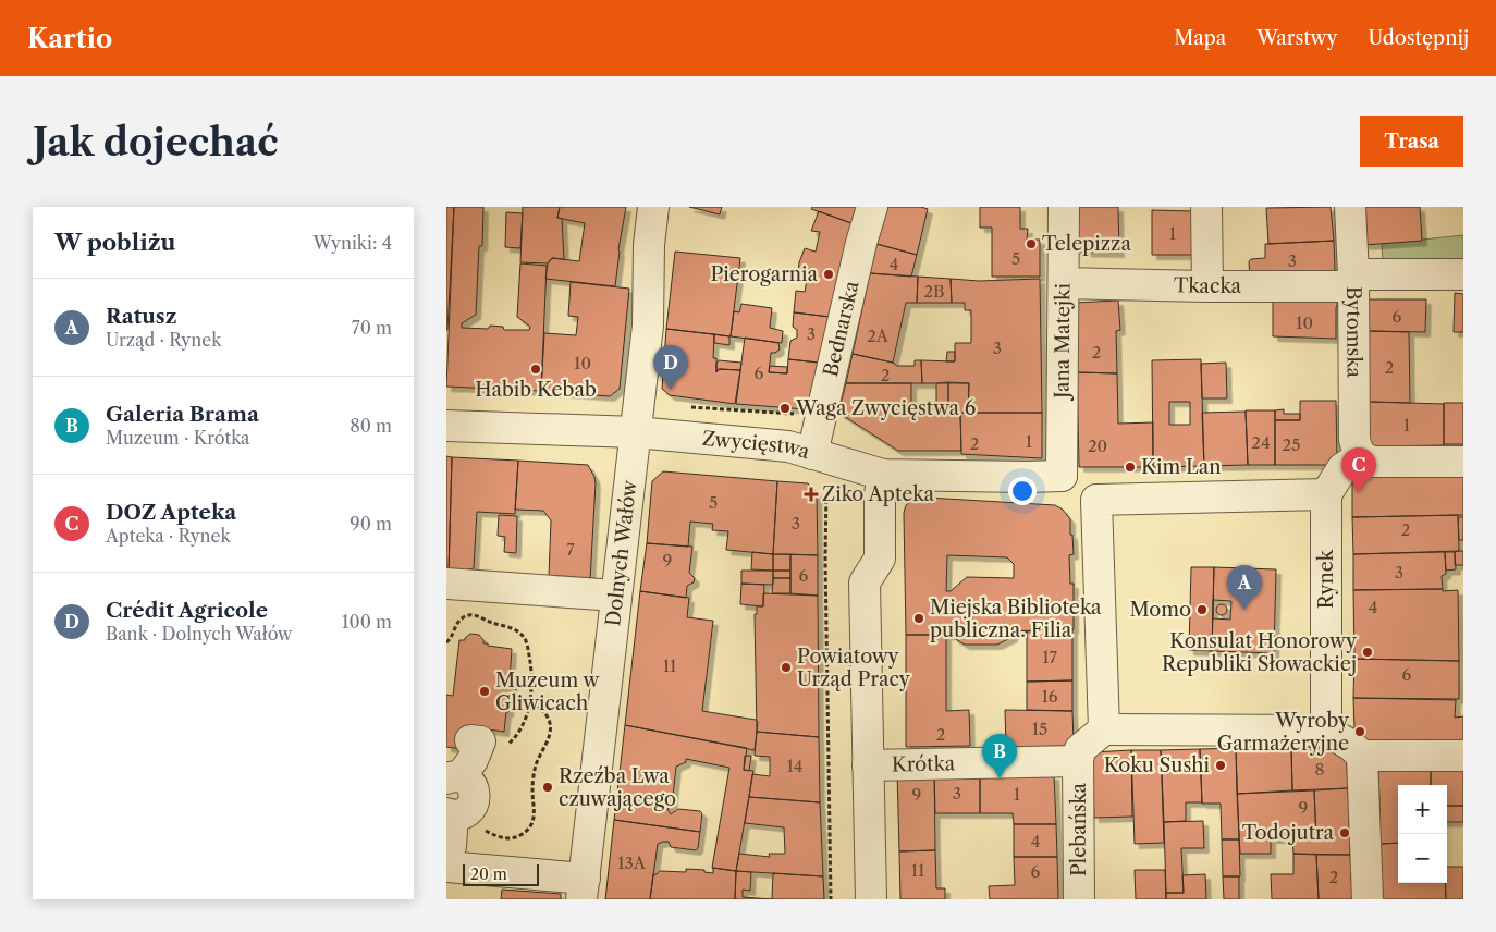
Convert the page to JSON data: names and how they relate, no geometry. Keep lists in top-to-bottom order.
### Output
{
  "streets": {
    "street": [
      "Tkacka",
      "Bednarska",
      "Bytomska",
      "Jana Matejki",
      "Zwycięstwa",
      "Dolnych Wałów",
      "Rynek",
      "Krótka",
      "Plebańska"
    ]
  },
  "crossings": [
    ["Tkacka", "Bytomska"],
    ["Tkacka", "Jana Matejki"],
    ["Bednarska", "Zwycięstwa"],
    ["Jana Matejki", "Zwycięstwa"],
    ["Zwycięstwa", "Dolnych Wałów"],
    ["Krótka", "Plebańska"]
  ],
  "places": {
    "other": [
      "Telepizza",
      "Pierogarnia",
      "Habib Kebab",
      "Waga Zwycięstwa 6",
      "Kim Lan",
      "Momo",
      "Miejska Biblioteka publiczna. Filia",
      "Konsulat Honorowy Republiki Słowackiej",
      "Powiatowy Urząd Pracy",
      "Muzeum w Gliwicach",
      "Wyroby Garmażeryjne",
      "Koku Sushi",
      "Rzeźba Lwa czuwającego",
      "Todojutra"
    ],
    "health": ["Ziko Apteka"]
  },
  "house_numbers": [
    "1",
    "5",
    "3",
    "4",
    "2B",
    "6",
    "10",
    "3",
    "2A",
    "3",
    "2",
    "10",
    "2",
    "6",
    "2",
    "1",
    "1",
    "24",
    "2",
    "25",
    "20",
    "5",
    "3",
    "2",
    "7",
    "9",
    "3",
    "6",
    "4",
    "17",
    "11",
    "6",
    "16",
    "15",
    "2",
    "14",
    "8",
    "3",
    "9",
    "1",
    "9",
    "4",
    "13A",
    "11",
    "6",
    "2"
  ],
  "scale_bar": "20 m",
  "page": {
    "header": "Kartio",
    "nav": ["Mapa", "Warstwy", "Udostępnij"],
    "buttons": "Trasa",
    "title": "Jak dojechać",
    "heading": ["W pobliżu", "Wyniki: 4"],
    "list": [
      {
        "mark": "A",
        "name": "Ratusz",
        "note": "Urząd · Rynek",
        "value": "70 m"
      },
      {
        "mark": "B",
        "name": "Galeria Brama",
        "note": "Muzeum · Krótka",
        "value": "80 m"
      },
      {
        "mark": "C",
        "name": "DOZ Apteka",
        "note": "Apteka · Rynek",
        "value": "90 m"
      },
      {
        "mark": "D",
        "name": "Crédit Agricole",
        "note": "Bank · Dolnych Wałów",
        "value": "100 m"
      }
    ],
    "pins": [
      "D",
      "C",
      "A",
      "B"
    ],
    "map_buttons": ["+", "−"],
    "scale": "20 m"
  }
}
